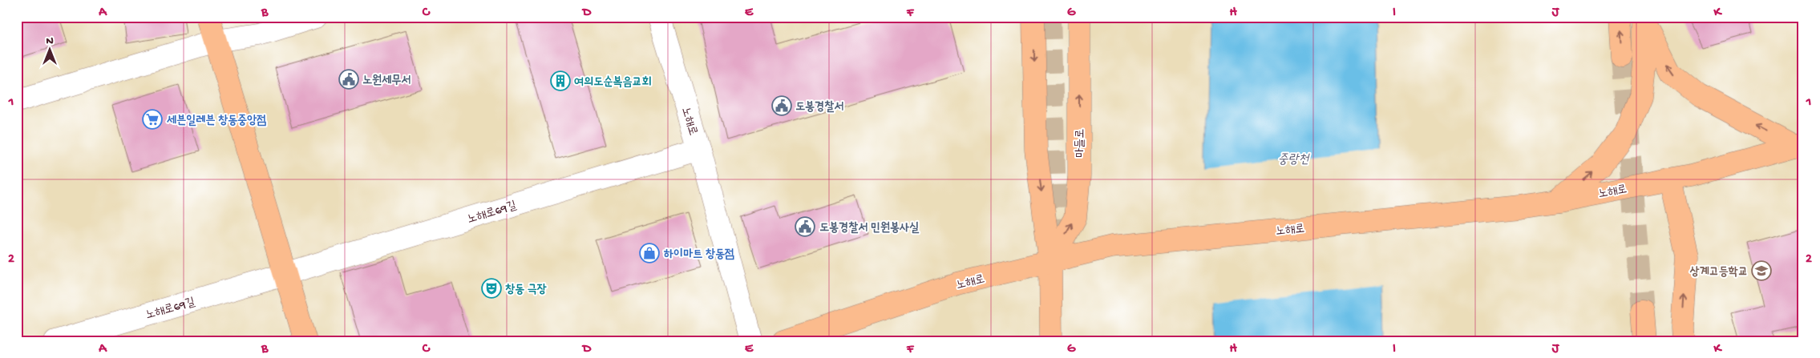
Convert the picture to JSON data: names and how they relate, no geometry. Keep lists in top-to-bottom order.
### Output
{
  "streets": {
    "main road": ["노해로", "마들로"],
    "street": ["노해로69길"]
  },
  "crossings": [
    ["노해로", "마들로"],
    ["노해로", "노해로69길"]
  ],
  "water": ["중랑천"],
  "places": {
    "public building": ["노원세무서", "도봉경찰서", "도봉경찰서 민원봉사실"],
    "building": ["여의도순복음교회"],
    "supermarket": ["세븐일레븐 창동중앙점"],
    "shop": ["하이마트 창동점"],
    "school or university": ["상계고등학교"],
    "theatre": ["창동 극장"]
  },
  "north": "top",
  "grid": {
    "columns": [
      "A",
      "B",
      "C",
      "D",
      "E",
      "F",
      "G",
      "H",
      "I",
      "J",
      "K"
    ],
    "rows": ["1", "2"]
  }
}
